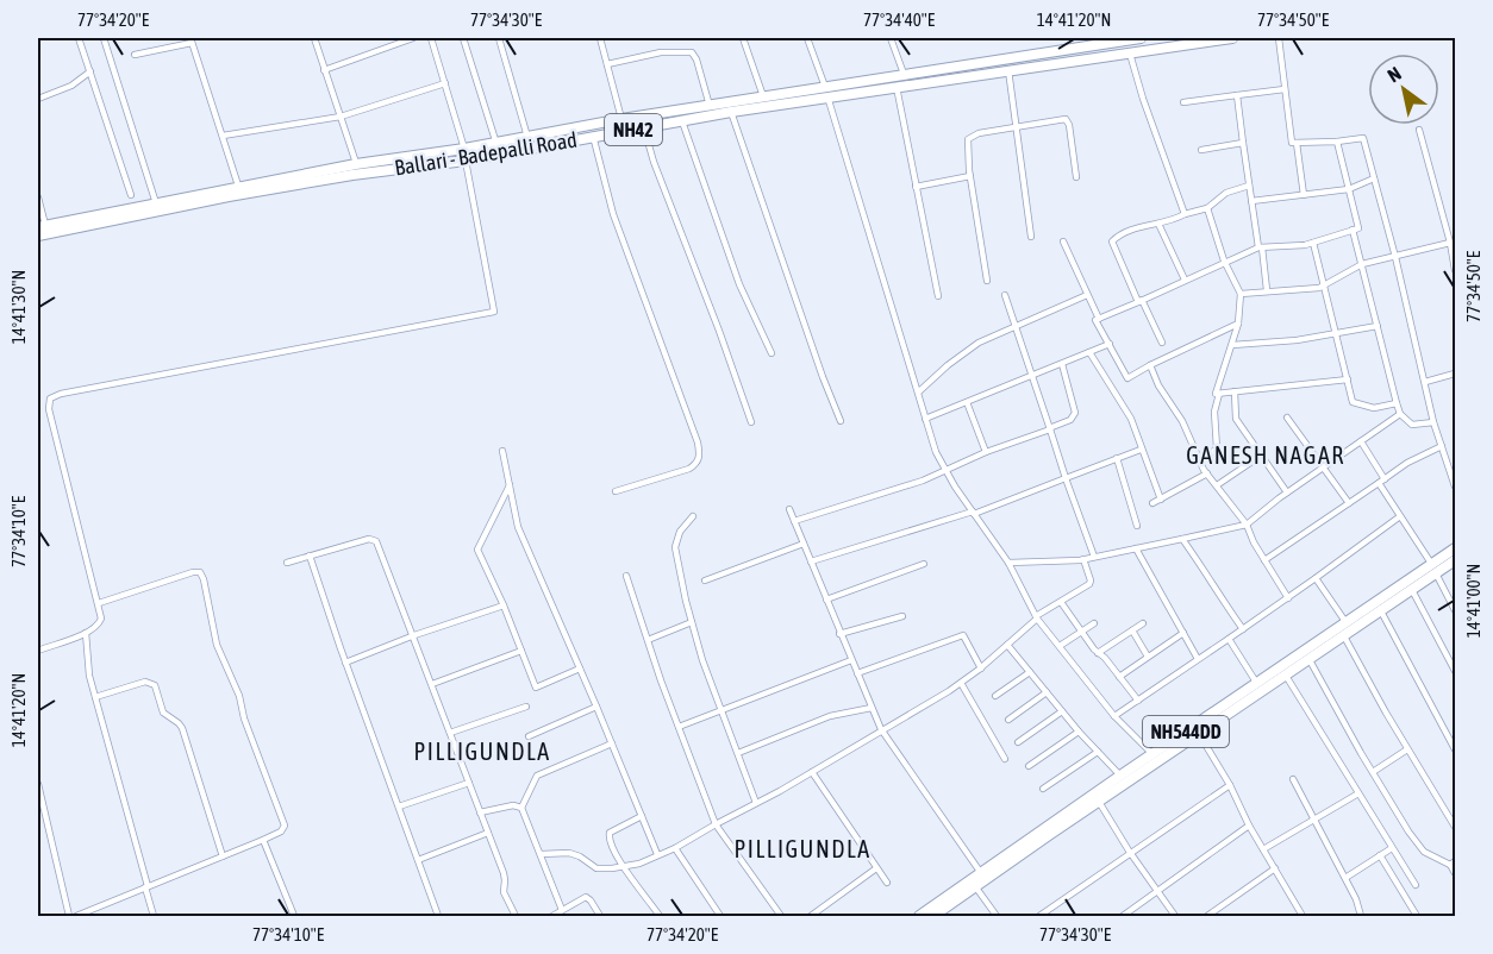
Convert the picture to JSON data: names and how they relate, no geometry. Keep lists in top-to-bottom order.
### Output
{
  "streets": {
    "highway": ["NH42", "Ballari - Badepalli Road", "NH544DD"]
  },
  "districts": ["GANESH NAGAR", "PILLIGUNDLA", "PILLIGUNDLA"],
  "north": "top left",
  "coordinates": [
    "77°34'20\"E",
    "77°34'30\"E",
    "77°34'40\"E",
    "14°41'20\"N",
    "77°34'50\"E",
    "14°41'30\"N",
    "77°34'10\"E",
    "14°41'00\"N"
  ]
}
